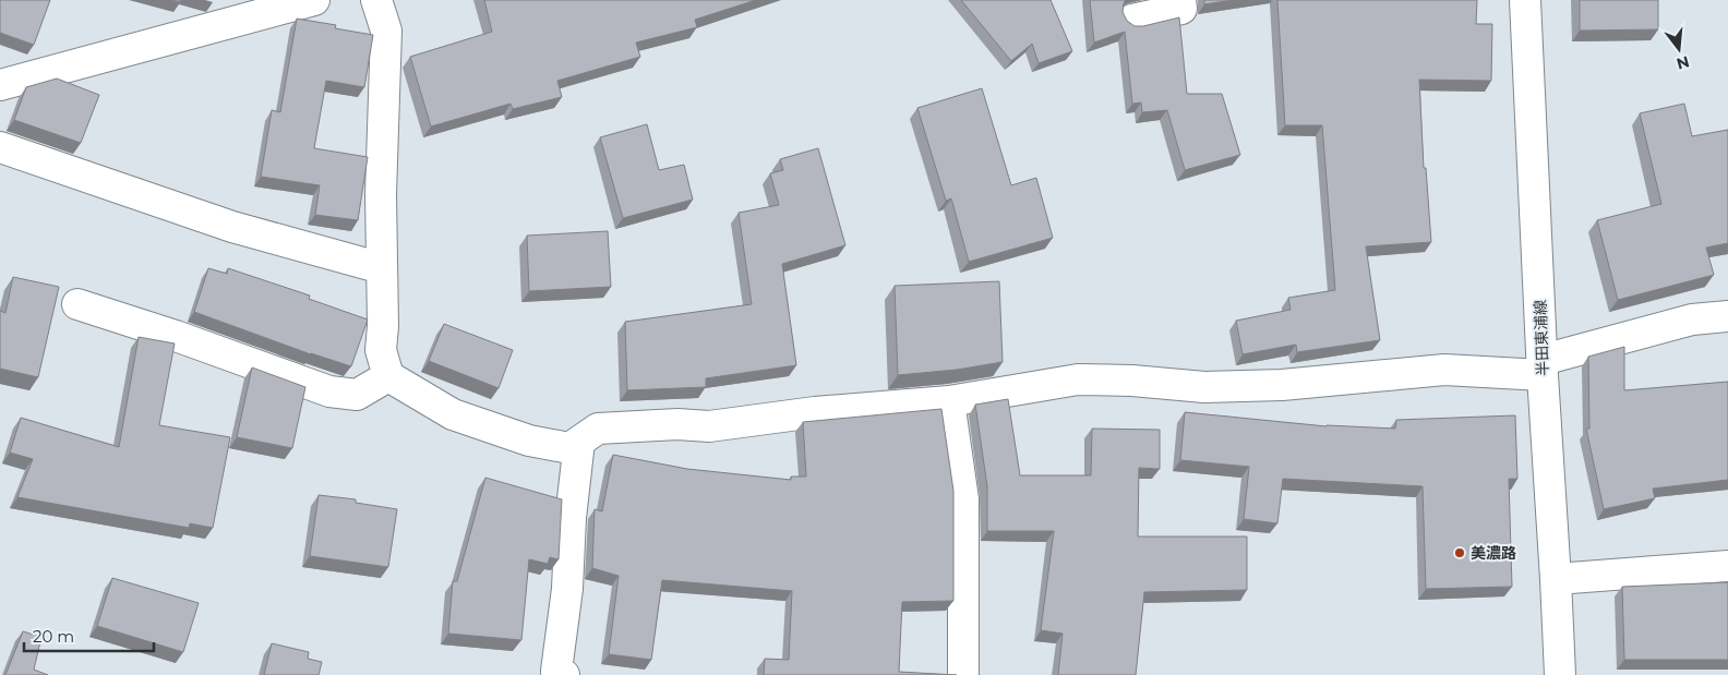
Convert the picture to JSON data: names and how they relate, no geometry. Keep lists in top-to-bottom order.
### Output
{
  "streets": {
    "street": ["半田東浦線"]
  },
  "places": ["美濃路"],
  "scale_bar": "20 m",
  "north": "bottom"
}
